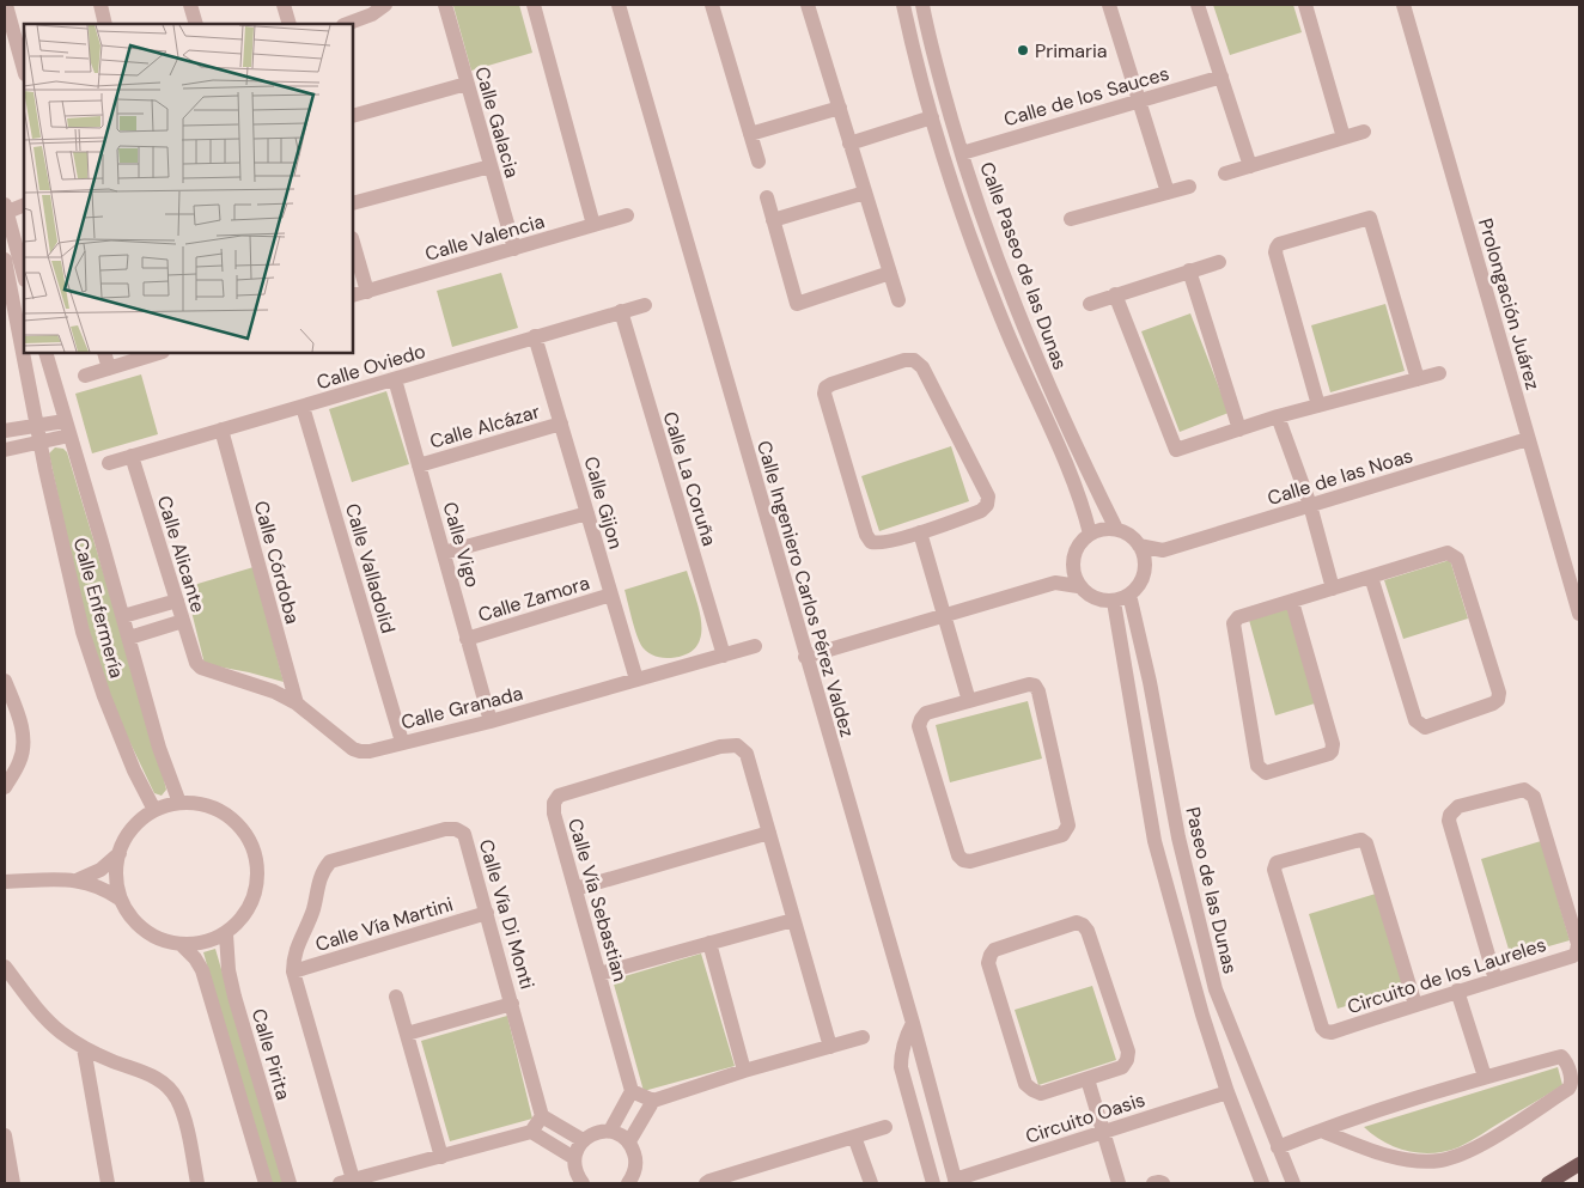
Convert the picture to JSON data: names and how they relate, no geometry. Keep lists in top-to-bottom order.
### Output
{
  "streets": {
    "street": [
      "Calle de los Sauces",
      "Calle Galacia",
      "Calle Valencia",
      "Calle Paseo de las Dunas",
      "Prolongación Juárez",
      "Calle Oviedo",
      "Calle Alcázar",
      "Calle de las Noas",
      "Calle La Coruña",
      "Calle Gijon",
      "Calle Vigo",
      "Calle Alicante",
      "Calle Córdoba",
      "Calle Valladolid",
      "Calle Ingeniero Carlos Pérez Valdez",
      "Calle Zamora",
      "Calle Enfermería",
      "Calle Granada",
      "Paseo de las Dunas",
      "Calle Vía Sebastian",
      "Calle Vía Di Monti",
      "Calle Vía Martini",
      "Circuito de los Laureles",
      "Calle Pirita",
      "Circuito Oasis"
    ]
  },
  "crossings": [
    ["Calle de los Sauces", "Calle Paseo de las Dunas"],
    ["Calle Galacia", "Calle Valencia"],
    ["Calle Paseo de las Dunas", "Calle de las Noas"],
    ["Calle Paseo de las Dunas", "Paseo de las Dunas"],
    ["Prolongación Juárez", "Calle de las Noas"],
    ["Calle Oviedo", "Calle La Coruña"],
    ["Calle Oviedo", "Calle Gijon"],
    ["Calle Oviedo", "Calle Vigo"],
    ["Calle Oviedo", "Calle Alicante"],
    ["Calle Oviedo", "Calle Córdoba"],
    ["Calle Oviedo", "Calle Valladolid"],
    ["Calle Alcázar", "Calle Gijon"],
    ["Calle Alcázar", "Calle Vigo"],
    ["Calle de las Noas", "Paseo de las Dunas"],
    ["Calle La Coruña", "Calle Granada"],
    ["Calle Gijon", "Calle Zamora"],
    ["Calle Gijon", "Calle Granada"],
    ["Calle Vigo", "Calle Zamora"],
    ["Calle Vigo", "Calle Granada"],
    ["Calle Alicante", "Calle Granada"],
    ["Calle Córdoba", "Calle Granada"],
    ["Calle Valladolid", "Calle Granada"],
    ["Calle Ingeniero Carlos Pérez Valdez", "Circuito Oasis"],
    ["Calle Enfermería", "Calle Pirita"],
    ["Paseo de las Dunas", "Circuito Oasis"],
    ["Calle Vía Di Monti", "Calle Vía Martini"]
  ],
  "places": ["Primaria"]
}
